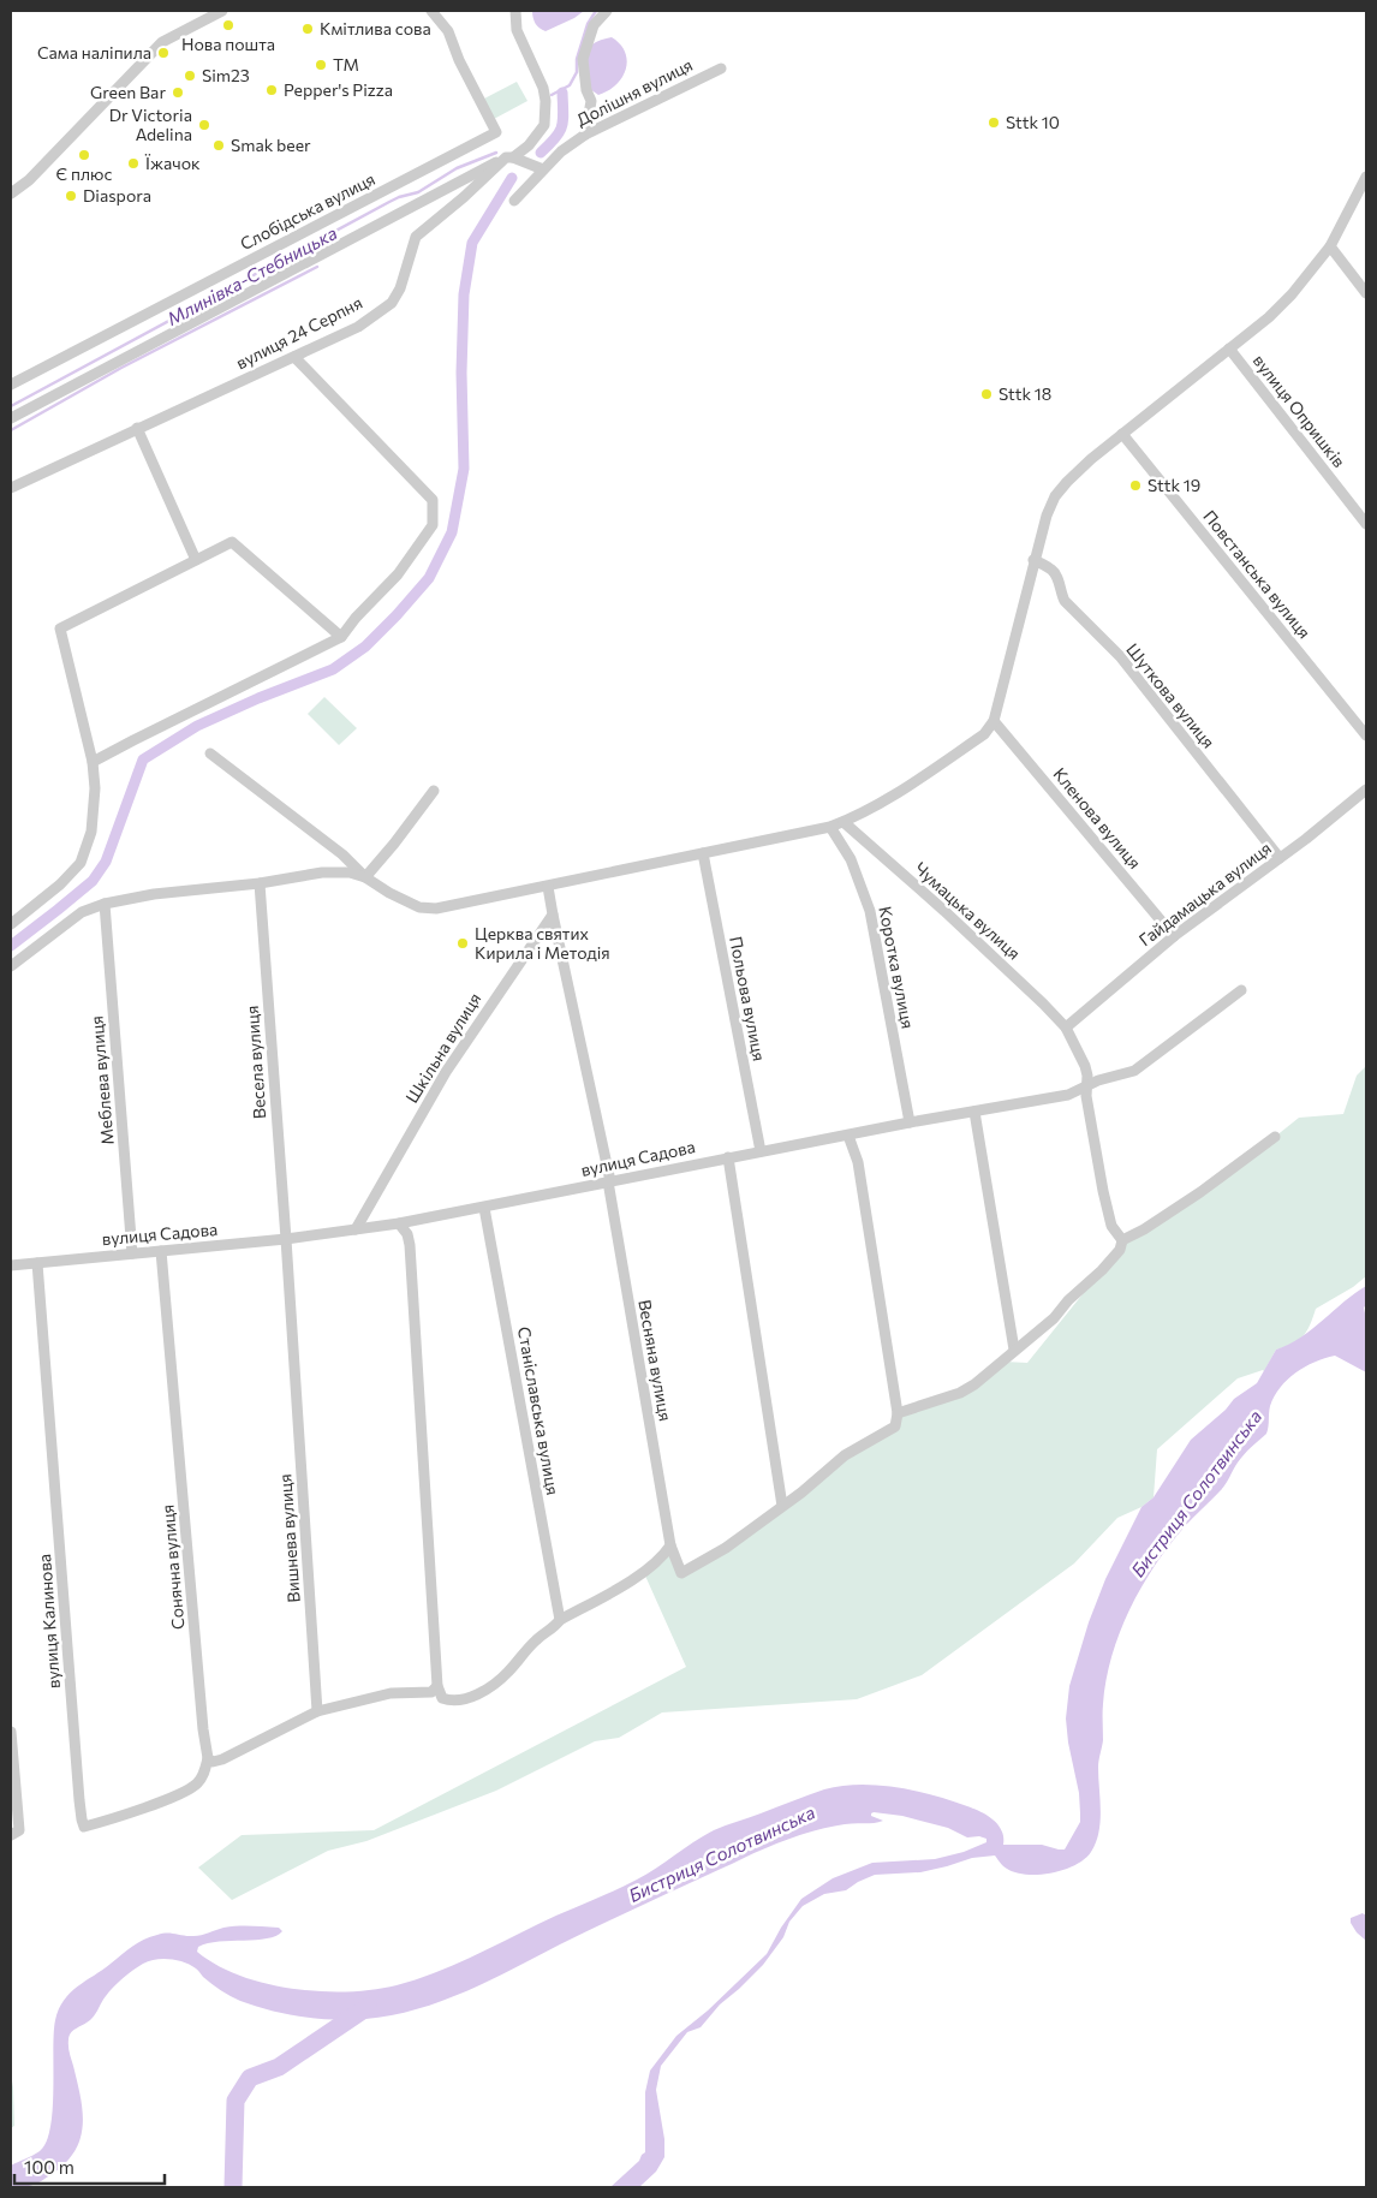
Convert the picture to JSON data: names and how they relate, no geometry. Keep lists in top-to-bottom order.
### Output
{
  "streets": {
    "street": [
      "Долішня вулиця",
      "Слобідська вулиця",
      "вулиця 24 Серпня",
      "вулиця Опришків",
      "Повстанська вулиця",
      "Шуткова вулиця",
      "Кленова вулиця",
      "Гайдамацька вулиця",
      "Чумацька вулиця",
      "Коротка вулиця",
      "Польова вулиця",
      "Шкільна вулиця",
      "Весела вулиця",
      "Меблева вулиця",
      "вулиця Садова",
      "Весняна вулиця",
      "Станіславська вулиця",
      "Вишнева вулиця",
      "Сонячна вулиця",
      "вулиця Калинова"
    ]
  },
  "crossings": [
    ["Шуткова вулиця", "Гайдамацька вулиця"],
    ["Кленова вулиця", "Гайдамацька вулиця"],
    ["Гайдамацька вулиця", "Чумацька вулиця"],
    ["Чумацька вулиця", "вулиця Садова"],
    ["Коротка вулиця", "вулиця Садова"],
    ["Польова вулиця", "вулиця Садова"],
    ["Шкільна вулиця", "вулиця Садова"],
    ["Шкільна вулиця", "Весняна вулиця"],
    ["Весела вулиця", "вулиця Садова"],
    ["Весела вулиця", "Вишнева вулиця"],
    ["Меблева вулиця", "вулиця Садова"],
    ["вулиця Садова", "Весняна вулиця"],
    ["вулиця Садова", "Станіславська вулиця"],
    ["вулиця Садова", "Вишнева вулиця"],
    ["вулиця Садова", "Сонячна вулиця"],
    ["вулиця Садова", "вулиця Калинова"],
    ["Сонячна вулиця", "вулиця Калинова"]
  ],
  "water": ["Млинівка-Стебницька", "Бистриця Солотвинська"],
  "places": [
    "Нова пошта",
    "Кмітлива сова",
    "Сама наліпила",
    "TM",
    "Sim23",
    "Pepper's Pizza",
    "Green Bar",
    "Sttk 10",
    "Dr Victoria Adelina",
    "Smak beer",
    "Є плюс",
    "Їжачок",
    "Diaspora",
    "Sttk 18",
    "Sttk 19",
    "Церква святих Кирила і Методія"
  ],
  "scale_bar": "100 m"
}
